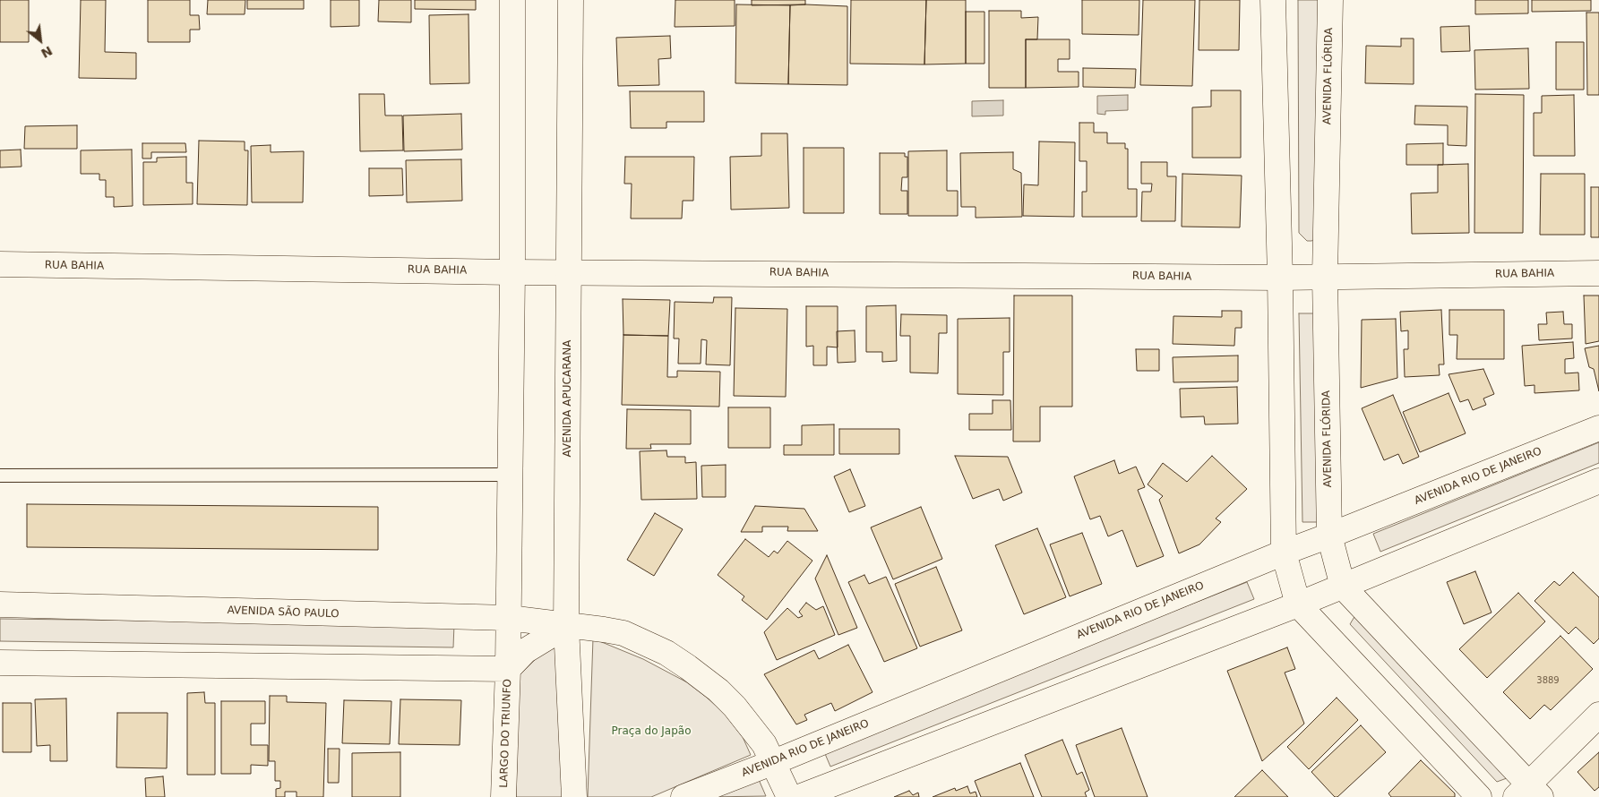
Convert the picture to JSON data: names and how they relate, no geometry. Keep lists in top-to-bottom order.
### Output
{
  "streets": {
    "street": [
      "AVENIDA FLÓRIDA",
      "RUA BAHIA",
      "AVENIDA APUCARANA",
      "AVENIDA RIO DE JANEIRO",
      "AVENIDA SÃO PAULO",
      "LARGO DO TRIUNFO"
    ]
  },
  "crossings": [
    ["AVENIDA FLÓRIDA", "RUA BAHIA"],
    ["AVENIDA FLÓRIDA", "AVENIDA RIO DE JANEIRO"],
    ["RUA BAHIA", "AVENIDA APUCARANA"],
    ["AVENIDA APUCARANA", "AVENIDA SÃO PAULO"]
  ],
  "parks": ["Praça do Japão"],
  "house_numbers": ["3889"],
  "north": "bottom right"
}
